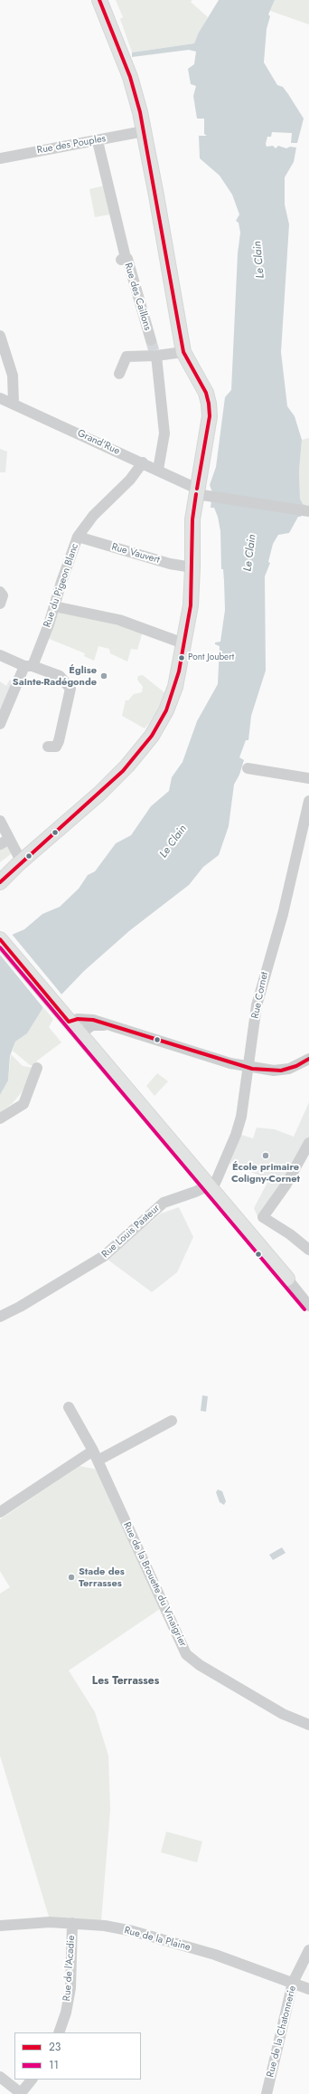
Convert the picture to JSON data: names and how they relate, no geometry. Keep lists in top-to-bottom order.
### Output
{
  "streets": {
    "street": [
      "Rue des Pouples",
      "Rue des Caillons",
      "Grand'Rue",
      "Rue Vauvert",
      "Rue du Pigeon Blanc",
      "Rue Cornet",
      "Rue Louis Pasteur",
      "Rue de la Brouette du Vinaigrier",
      "Rue de la Plaine",
      "Rue de l'Acadie",
      "Rue de la Chatonnerie"
    ]
  },
  "crossings": [
    ["Rue des Pouples", "Rue des Caillons"],
    ["Grand'Rue", "Rue du Pigeon Blanc"],
    ["Rue Vauvert", "Rue du Pigeon Blanc"],
    ["Rue Cornet", "Rue Louis Pasteur"],
    ["Rue de la Plaine", "Rue de l'Acadie"],
    ["Rue de la Plaine", "Rue de la Chatonnerie"]
  ],
  "districts": ["Les Terrasses"],
  "water": ["Le Clain"],
  "places": [
    "Pont Joubert",
    "Église Sainte-Radégonde",
    "École primaire Coligny-Cornet",
    "Stade des Terrasses"
  ],
  "lines": ["transit line 23", "transit line 11"],
  "legend": ["23", "11"]
}
